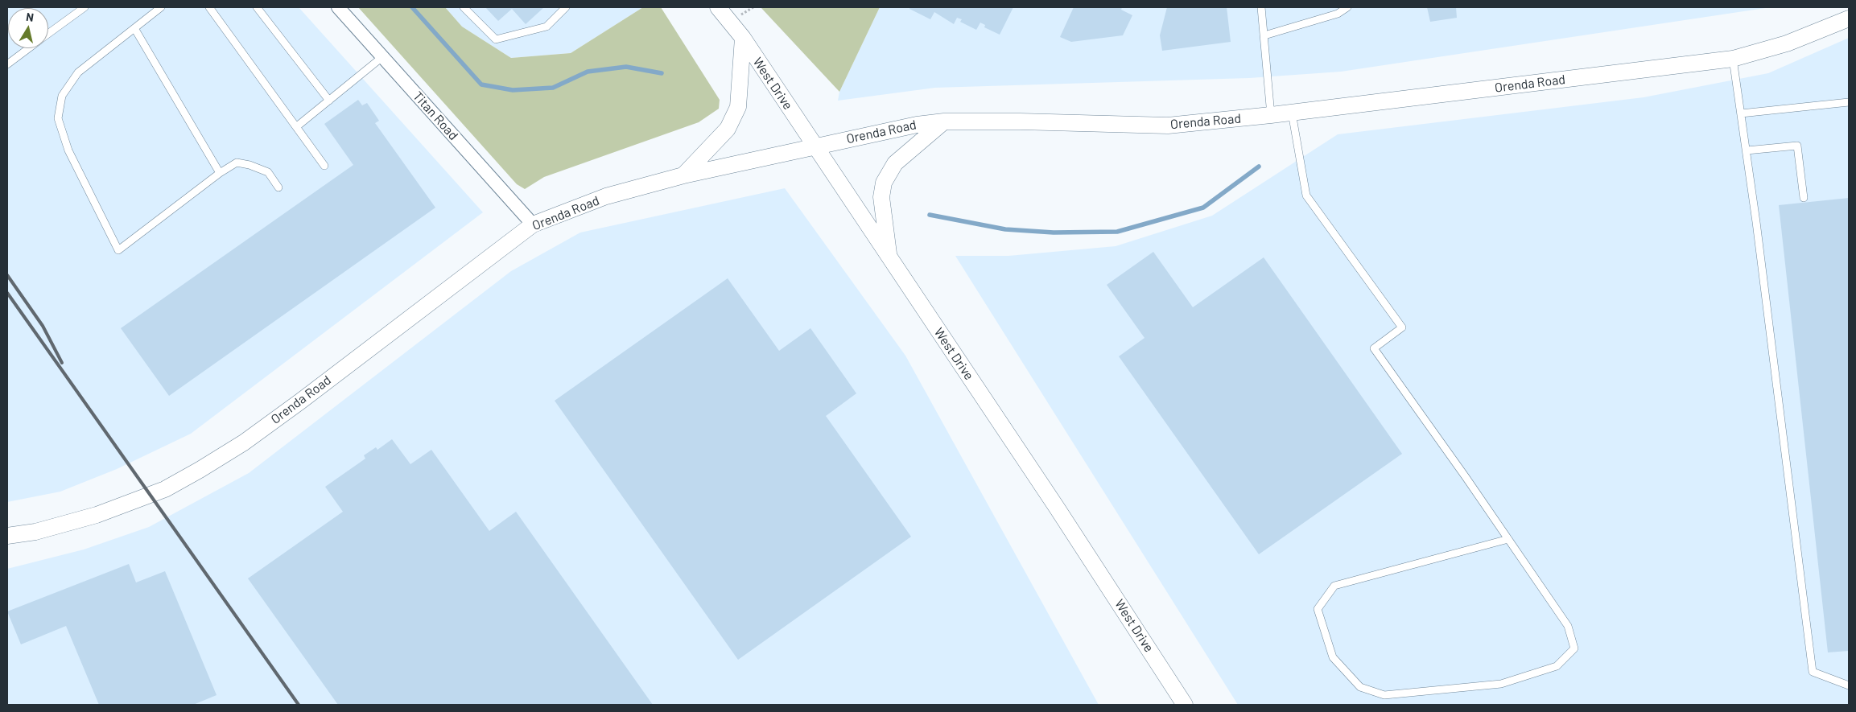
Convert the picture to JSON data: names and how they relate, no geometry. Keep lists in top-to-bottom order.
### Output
{
  "streets": {
    "street": ["West Drive", "Orenda Road", "Titan Road"]
  },
  "crossings": [
    ["West Drive", "Orenda Road"],
    ["Orenda Road", "Titan Road"]
  ],
  "north": "top"
}
